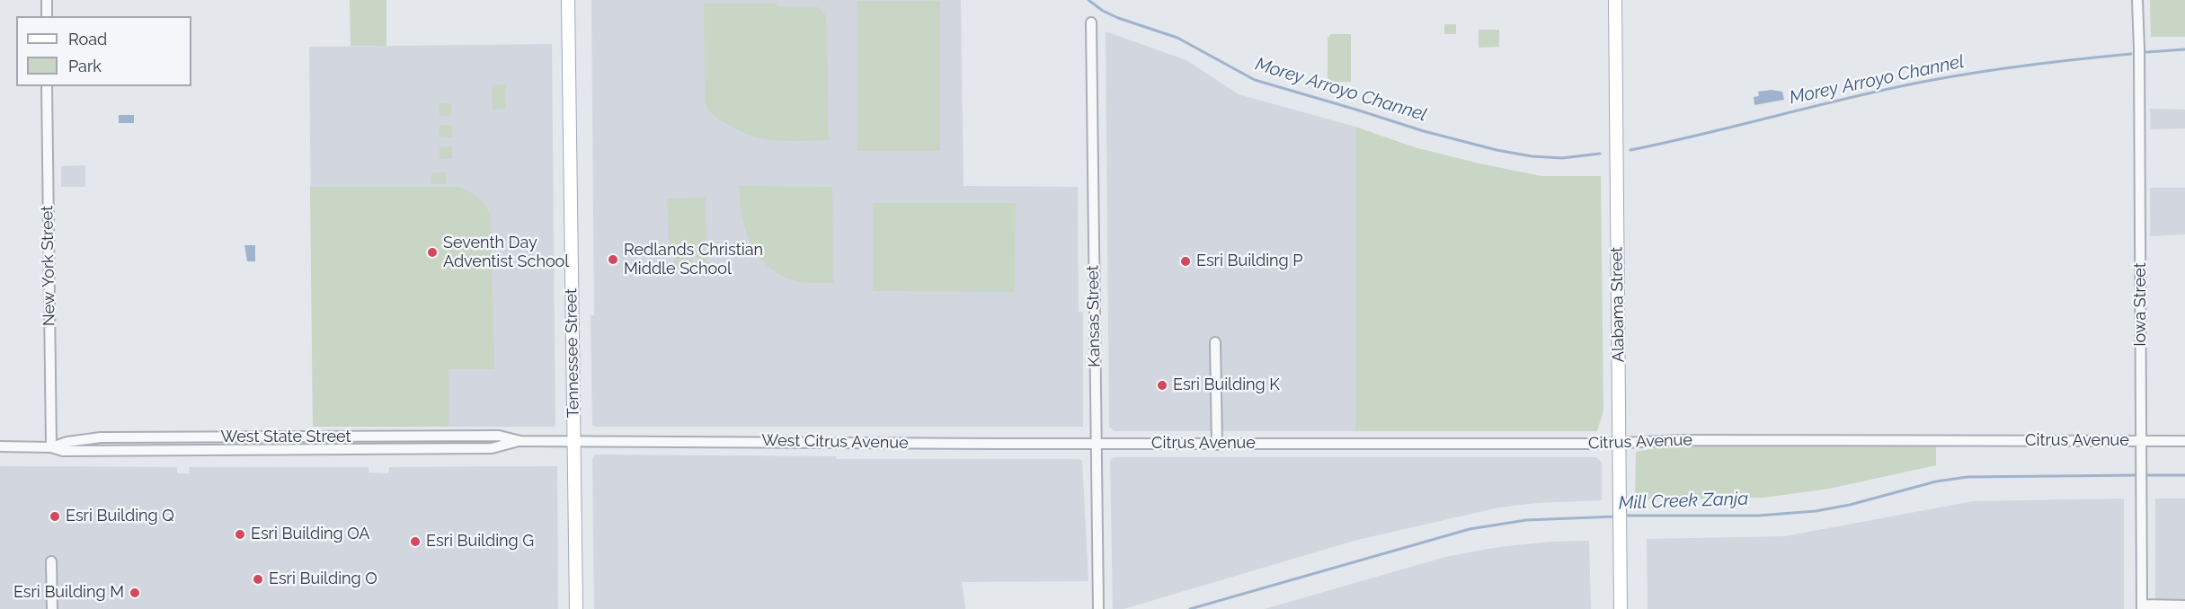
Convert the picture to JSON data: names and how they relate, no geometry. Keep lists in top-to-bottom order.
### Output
{
  "streets": {
    "main road": ["Alabama Street", "Tennessee Street"],
    "street": [
      "New York Street",
      "Iowa Street",
      "Kansas Street",
      "West State Street",
      "Citrus Avenue",
      "West Citrus Avenue"
    ]
  },
  "crossings": [
    ["New York Street", "West State Street"],
    ["Alabama Street", "Citrus Avenue"],
    ["Iowa Street", "Citrus Avenue"],
    ["Kansas Street", "Citrus Avenue"],
    ["Kansas Street", "West Citrus Avenue"],
    ["Tennessee Street", "West State Street"],
    ["Tennessee Street", "West Citrus Avenue"],
    ["West State Street", "West Citrus Avenue"],
    ["Citrus Avenue", "West Citrus Avenue"]
  ],
  "water": ["Morey Arroyo Channel", "Mill Creek Zanja"],
  "places": [
    "Seventh Day Adventist School",
    "Redlands Christian Middle School",
    "Esri Building P",
    "Esri Building K",
    "Esri Building Q",
    "Esri Building OA",
    "Esri Building G",
    "Esri Building O",
    "Esri Building M"
  ],
  "legend": ["Road", "Park"]
}
